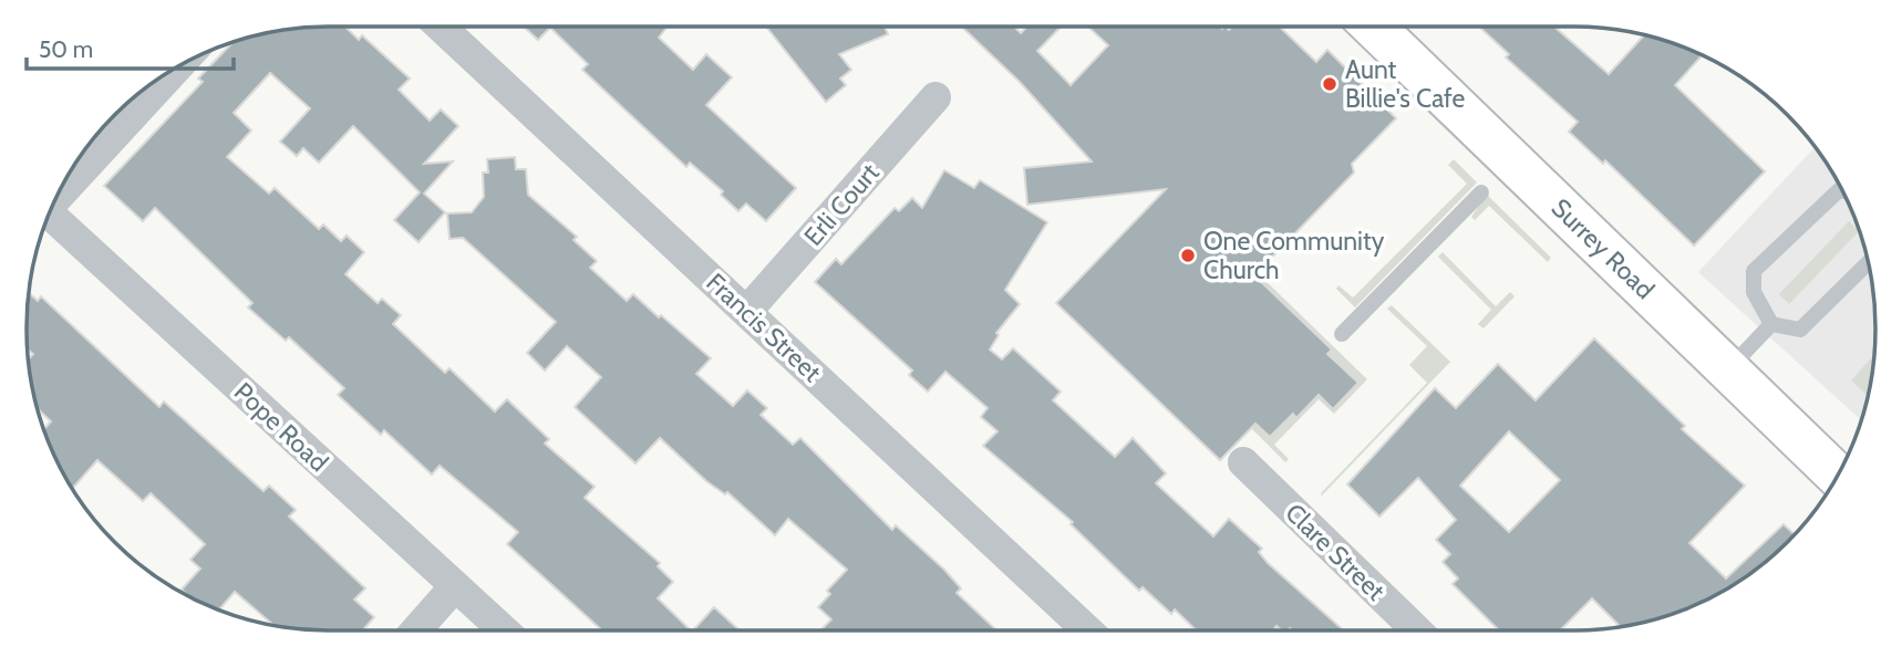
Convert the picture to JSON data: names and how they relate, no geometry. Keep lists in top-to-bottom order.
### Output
{
  "streets": {
    "main road": ["Surrey Road"],
    "street": [
      "Erli Court",
      "Francis Street",
      "Pope Road",
      "Clare Street"
    ]
  },
  "crossings": [
    ["Erli Court", "Francis Street"]
  ],
  "places": ["Aunt Billie's Cafe", "One Community Church"],
  "scale_bar": "50 m"
}
